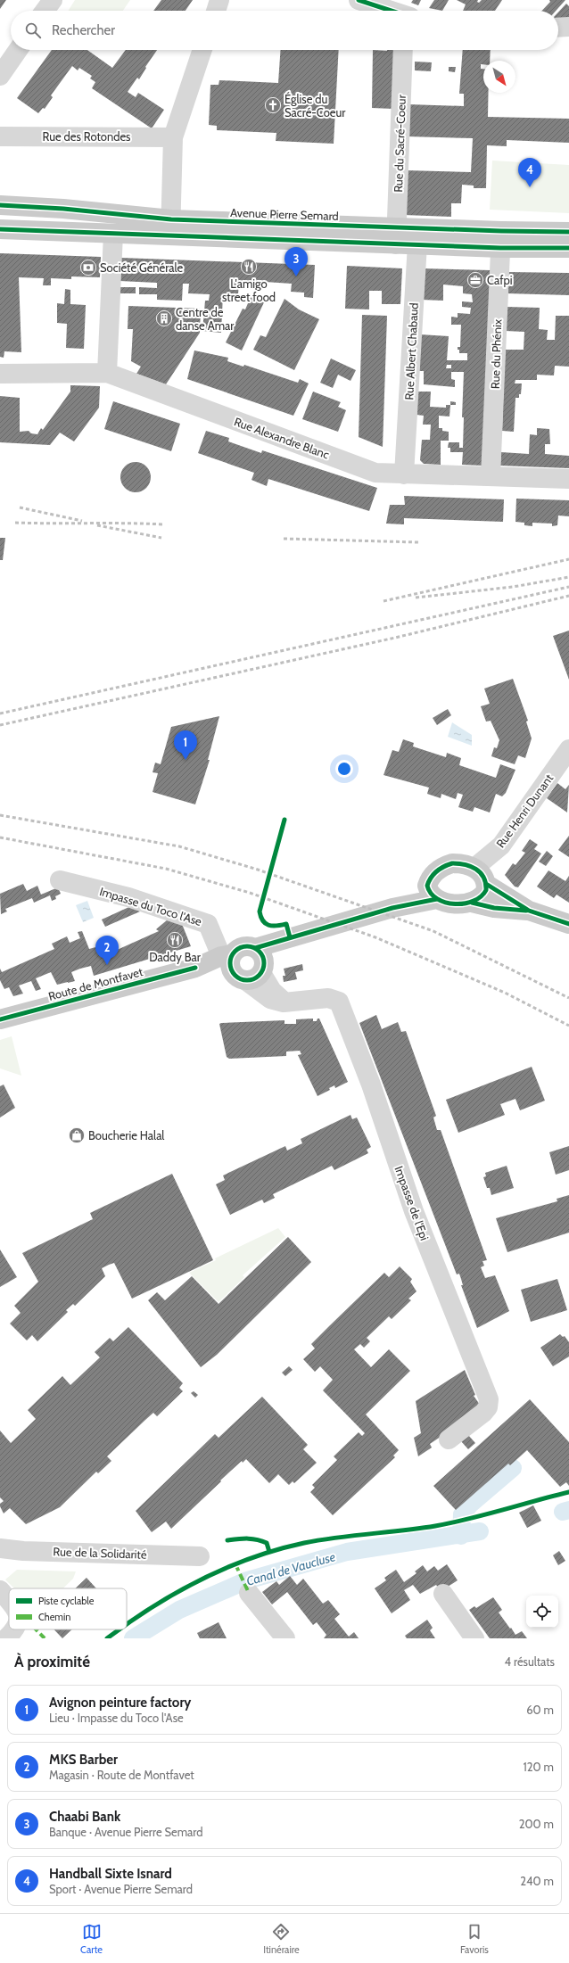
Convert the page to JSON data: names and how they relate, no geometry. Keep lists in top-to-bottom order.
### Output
{
  "streets": {
    "main road": ["Avenue Pierre Semard", "Route de Montfavet"],
    "street": [
      "Rue des Rotondes",
      "Rue du Sacré-Coeur",
      "Rue Albert Chabaud",
      "Rue du Phénix",
      "Rue Alexandre Blanc",
      "Rue Henri Dunant",
      "Impasse du Toco l'Ase",
      "Impasse de l'Epi",
      "Rue de la Solidarité"
    ]
  },
  "crossings": [
    ["Rue du Sacré-Coeur", "Avenue Pierre Semard"],
    ["Avenue Pierre Semard", "Rue Albert Chabaud"],
    ["Avenue Pierre Semard", "Rue du Phénix"],
    ["Rue Albert Chabaud", "Rue Alexandre Blanc"],
    ["Rue du Phénix", "Rue Alexandre Blanc"],
    ["Impasse du Toco l'Ase", "Route de Montfavet"],
    ["Impasse du Toco l'Ase", "Impasse de l'Epi"],
    ["Route de Montfavet", "Impasse de l'Epi"]
  ],
  "water": ["Canal de Vaucluse"],
  "places": {
    "church": ["Église du Sacré-Coeur"],
    "restaurant": ["L'amigo street food", "Daddy Bar"],
    "bank": ["Société Générale"],
    "office": ["Cafpi"],
    "building": ["Centre de danse Amar"],
    "shop": ["Boucherie Halal"]
  },
  "legend": ["Piste cyclable", "Chemin"],
  "north": "bottom right",
  "page": {
    "search": "Rechercher",
    "pins": [
      "4",
      "3",
      "1",
      "2"
    ],
    "heading": ["À proximité", "4 résultats"],
    "list": [
      {
        "mark": "1",
        "name": "Avignon peinture factory",
        "note": "Lieu · Impasse du Toco l'Ase",
        "value": "60 m"
      },
      {
        "mark": "2",
        "name": "MKS Barber",
        "note": "Magasin · Route de Montfavet",
        "value": "120 m"
      },
      {
        "mark": "3",
        "name": "Chaabi Bank",
        "note": "Banque · Avenue Pierre Semard",
        "value": "200 m"
      },
      {
        "mark": "4",
        "name": "Handball Sixte Isnard",
        "note": "Sport · Avenue Pierre Semard",
        "value": "240 m"
      }
    ],
    "nav": ["Carte", "Itinéraire", "Favoris"]
  }
}
